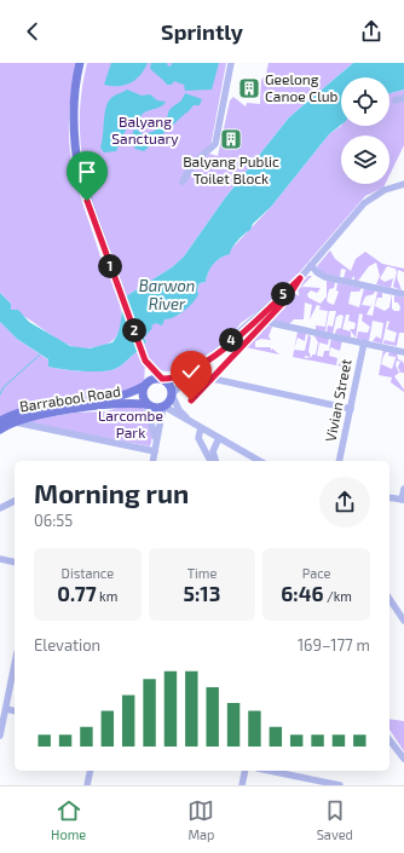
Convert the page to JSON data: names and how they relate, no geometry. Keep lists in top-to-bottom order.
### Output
{
  "streets": {
    "main road": ["Barrabool Road"],
    "street": ["Vivian Street"]
  },
  "water": ["Barwon River"],
  "parks": ["Balyang Sanctuary", "Larcombe Park"],
  "places": {
    "building": ["Geelong Canoe Club", "Balyang Public Toilet Block"]
  },
  "page": {
    "header": "Sprintly",
    "pins": [
      "1",
      "5",
      "2",
      "4"
    ],
    "heading": ["Morning run", "06:55"],
    "stats": [
      ["Distance", "0.77 km"],
      ["Time", "5:13"],
      ["Pace", "6:46 /km"]
    ],
    "chart": ["Elevation", "169–177 m"],
    "tabs": ["Home", "Map", "Saved"]
  }
}
